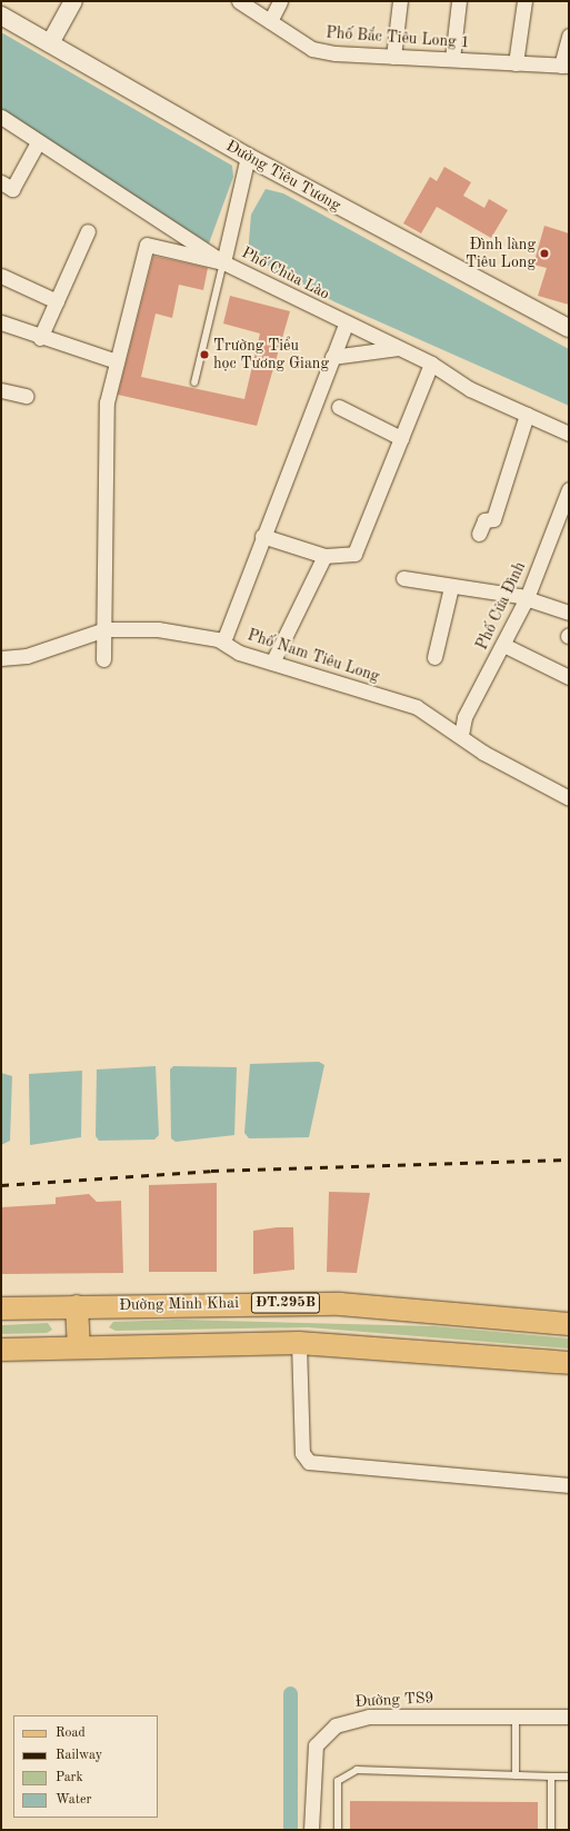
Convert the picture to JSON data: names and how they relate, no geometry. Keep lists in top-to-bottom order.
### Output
{
  "streets": {
    "main road": ["ĐT.295B", "Đường Minh Khai"],
    "street": [
      "Phố Bắc Tiêu Long 1",
      "Đường Tiêu Tương",
      "Phố Chùa Lào",
      "Phố Cửa Đình",
      "Phố Nam Tiêu Long",
      "Đường TS9"
    ]
  },
  "crossings": [
    ["Phố Cửa Đình", "Phố Nam Tiêu Long"]
  ],
  "places": ["Đình làng Tiêu Long", "Trường Tiểu học Tương Giang"],
  "legend": [
    "Road",
    "Railway",
    "Park",
    "Water"
  ]
}
